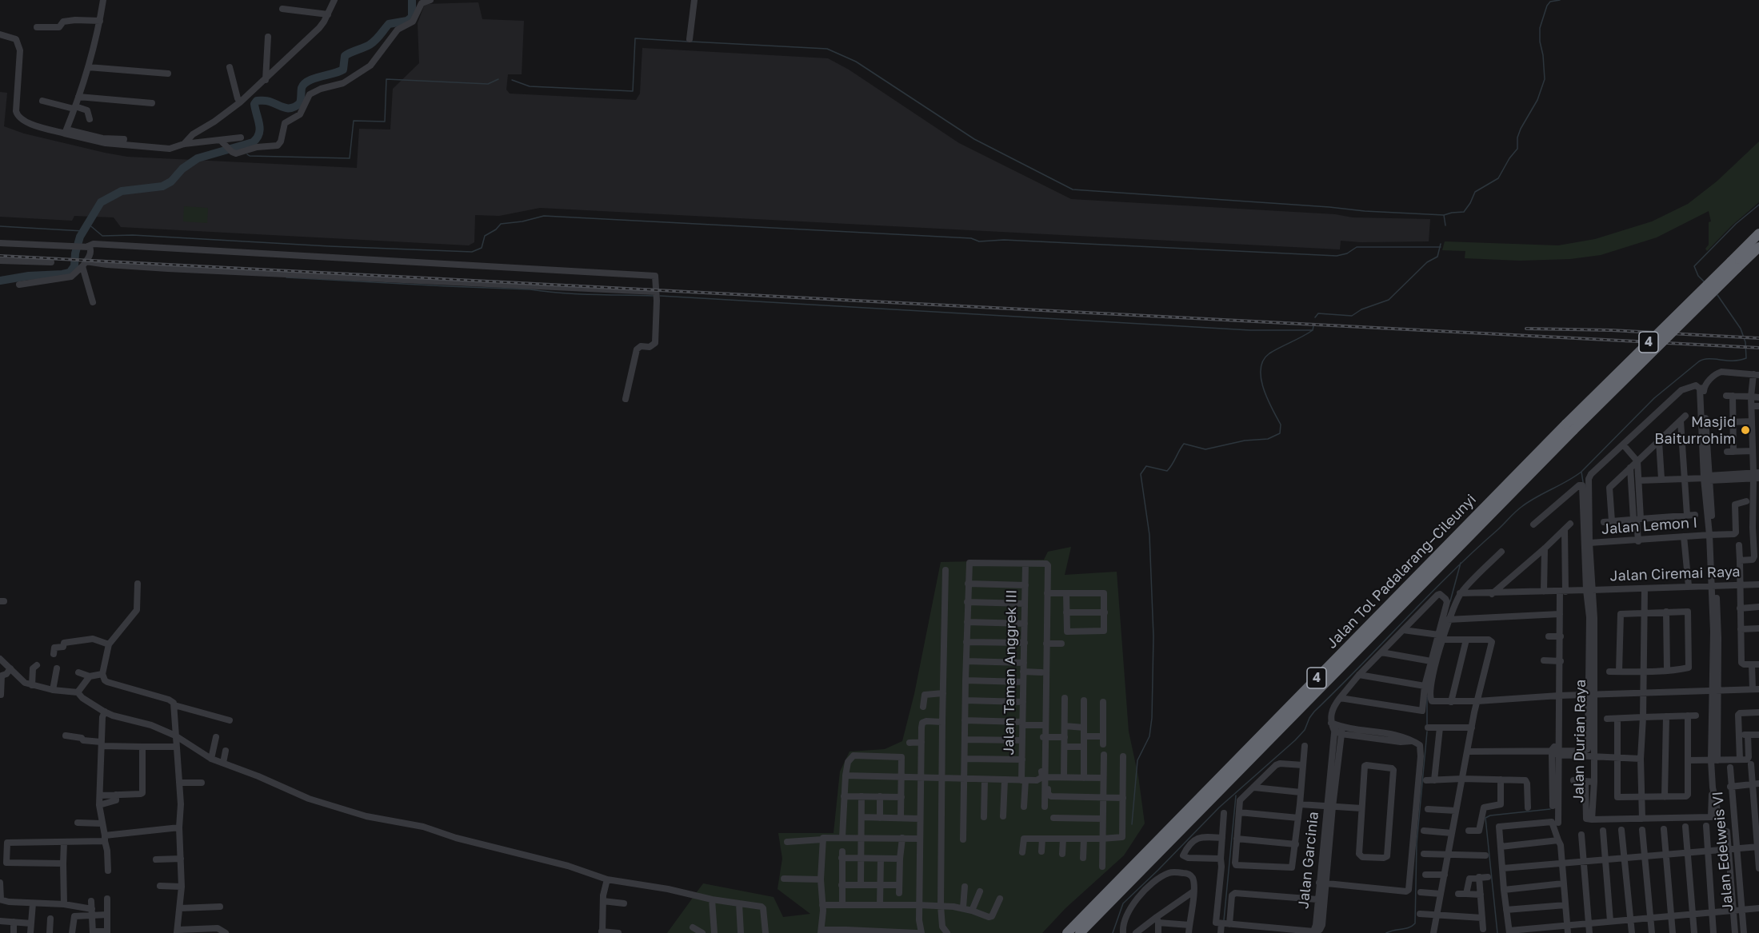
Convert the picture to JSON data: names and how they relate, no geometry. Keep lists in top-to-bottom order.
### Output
{
  "streets": {
    "highway": ["4", "Jalan Tol Padalarang–Cileunyi"],
    "street": [
      "Jalan Lemon I",
      "Jalan Ciremai Raya",
      "Jalan Taman Anggrek III",
      "Jalan Durian Raya",
      "Jalan Edelweis VI",
      "Jalan Garcinia"
    ]
  },
  "crossings": [
    ["Jalan Ciremai Raya", "Jalan Durian Raya"]
  ],
  "places": ["Masjid Baiturrohim"]
}
